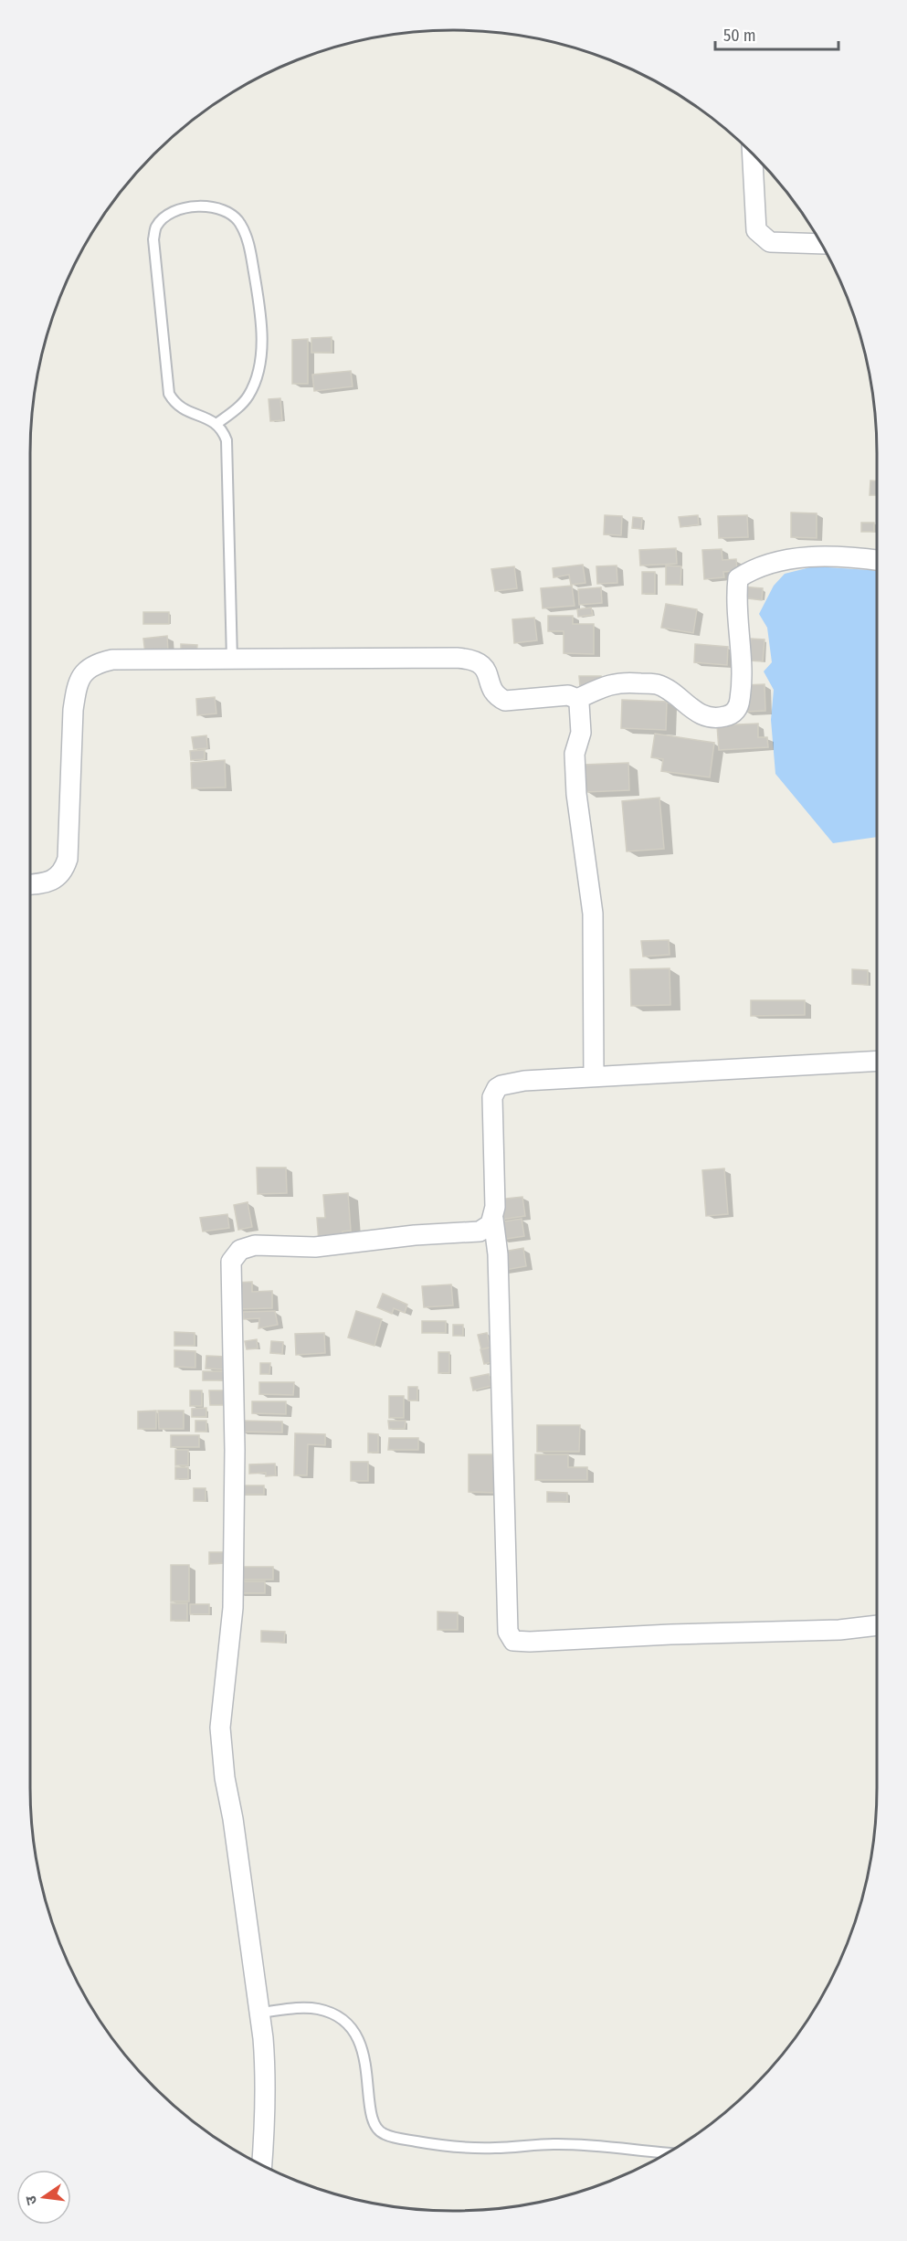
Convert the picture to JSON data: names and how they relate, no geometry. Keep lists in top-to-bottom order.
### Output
{
  "scale_bar": "50 m",
  "north": "left"
}
